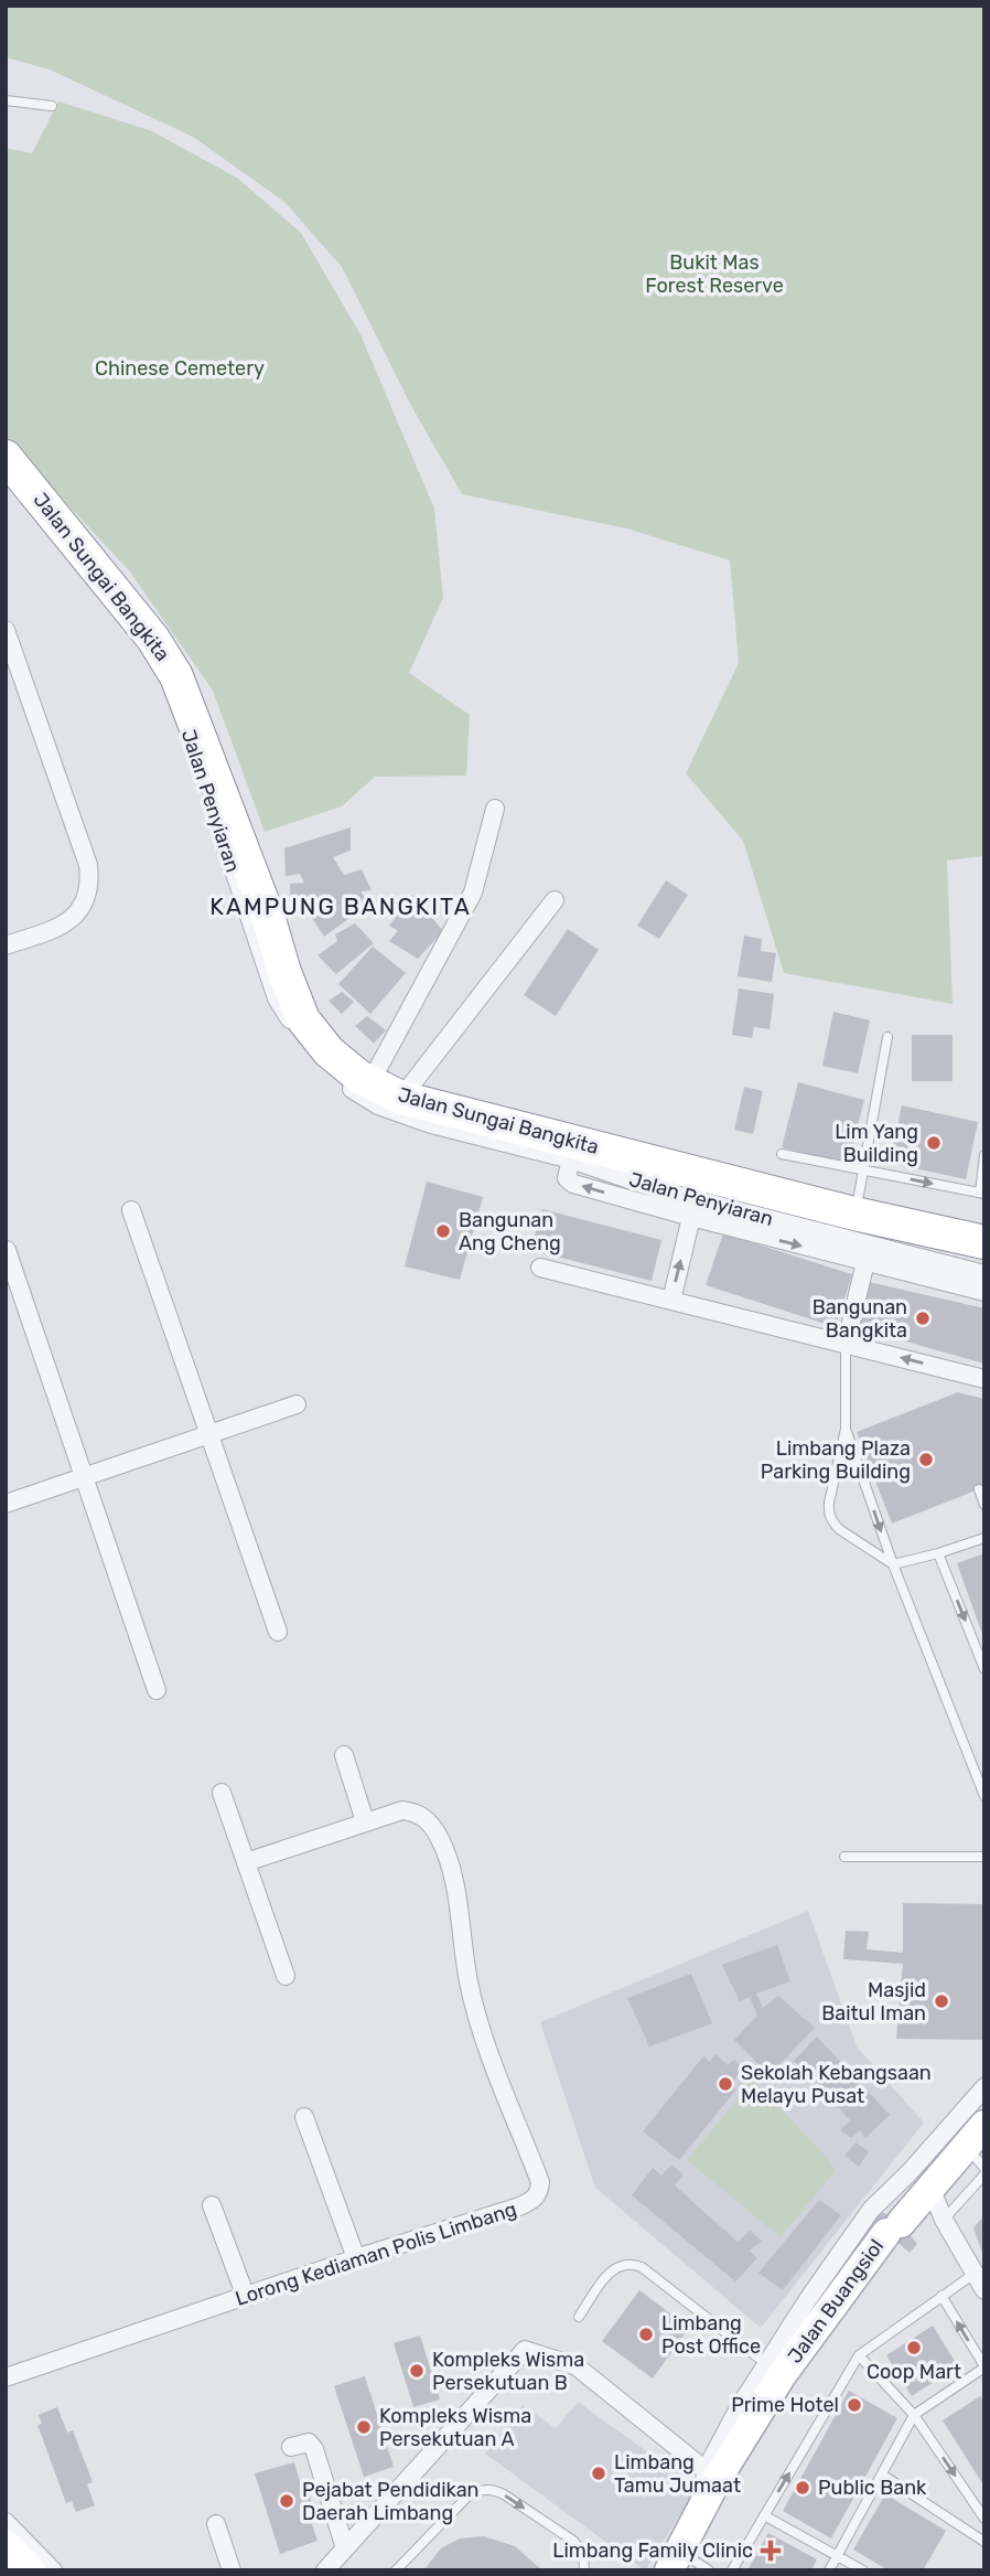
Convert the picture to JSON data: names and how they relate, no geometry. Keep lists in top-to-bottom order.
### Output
{
  "streets": {
    "highway": ["Jalan Sungai Bangkita"],
    "main road": ["Jalan Buangsiol"],
    "street": ["Jalan Penyiaran", "Lorong Kediaman Polis Limbang"]
  },
  "crossings": [
    ["Jalan Sungai Bangkita", "Jalan Penyiaran"]
  ],
  "districts": ["KAMPUNG BANGKITA"],
  "parks": ["Bukit Mas Forest Reserve", "Chinese Cemetery"],
  "places": {
    "other": [
      "Lim Yang Building",
      "Bangunan Ang Cheng",
      "Bangunan Bangkita",
      "Limbang Plaza Parking Building",
      "Masjid Baitul Iman",
      "Sekolah Kebangsaan Melayu Pusat",
      "Limbang Post Office",
      "Coop Mart",
      "Kompleks Wisma Persekutuan B",
      "Prime Hotel",
      "Kompleks Wisma Persekutuan A",
      "Limbang Tamu Jumaat",
      "Public Bank",
      "Pejabat Pendidikan Daerah Limbang"
    ],
    "health": ["Limbang Family Clinic"]
  }
}
